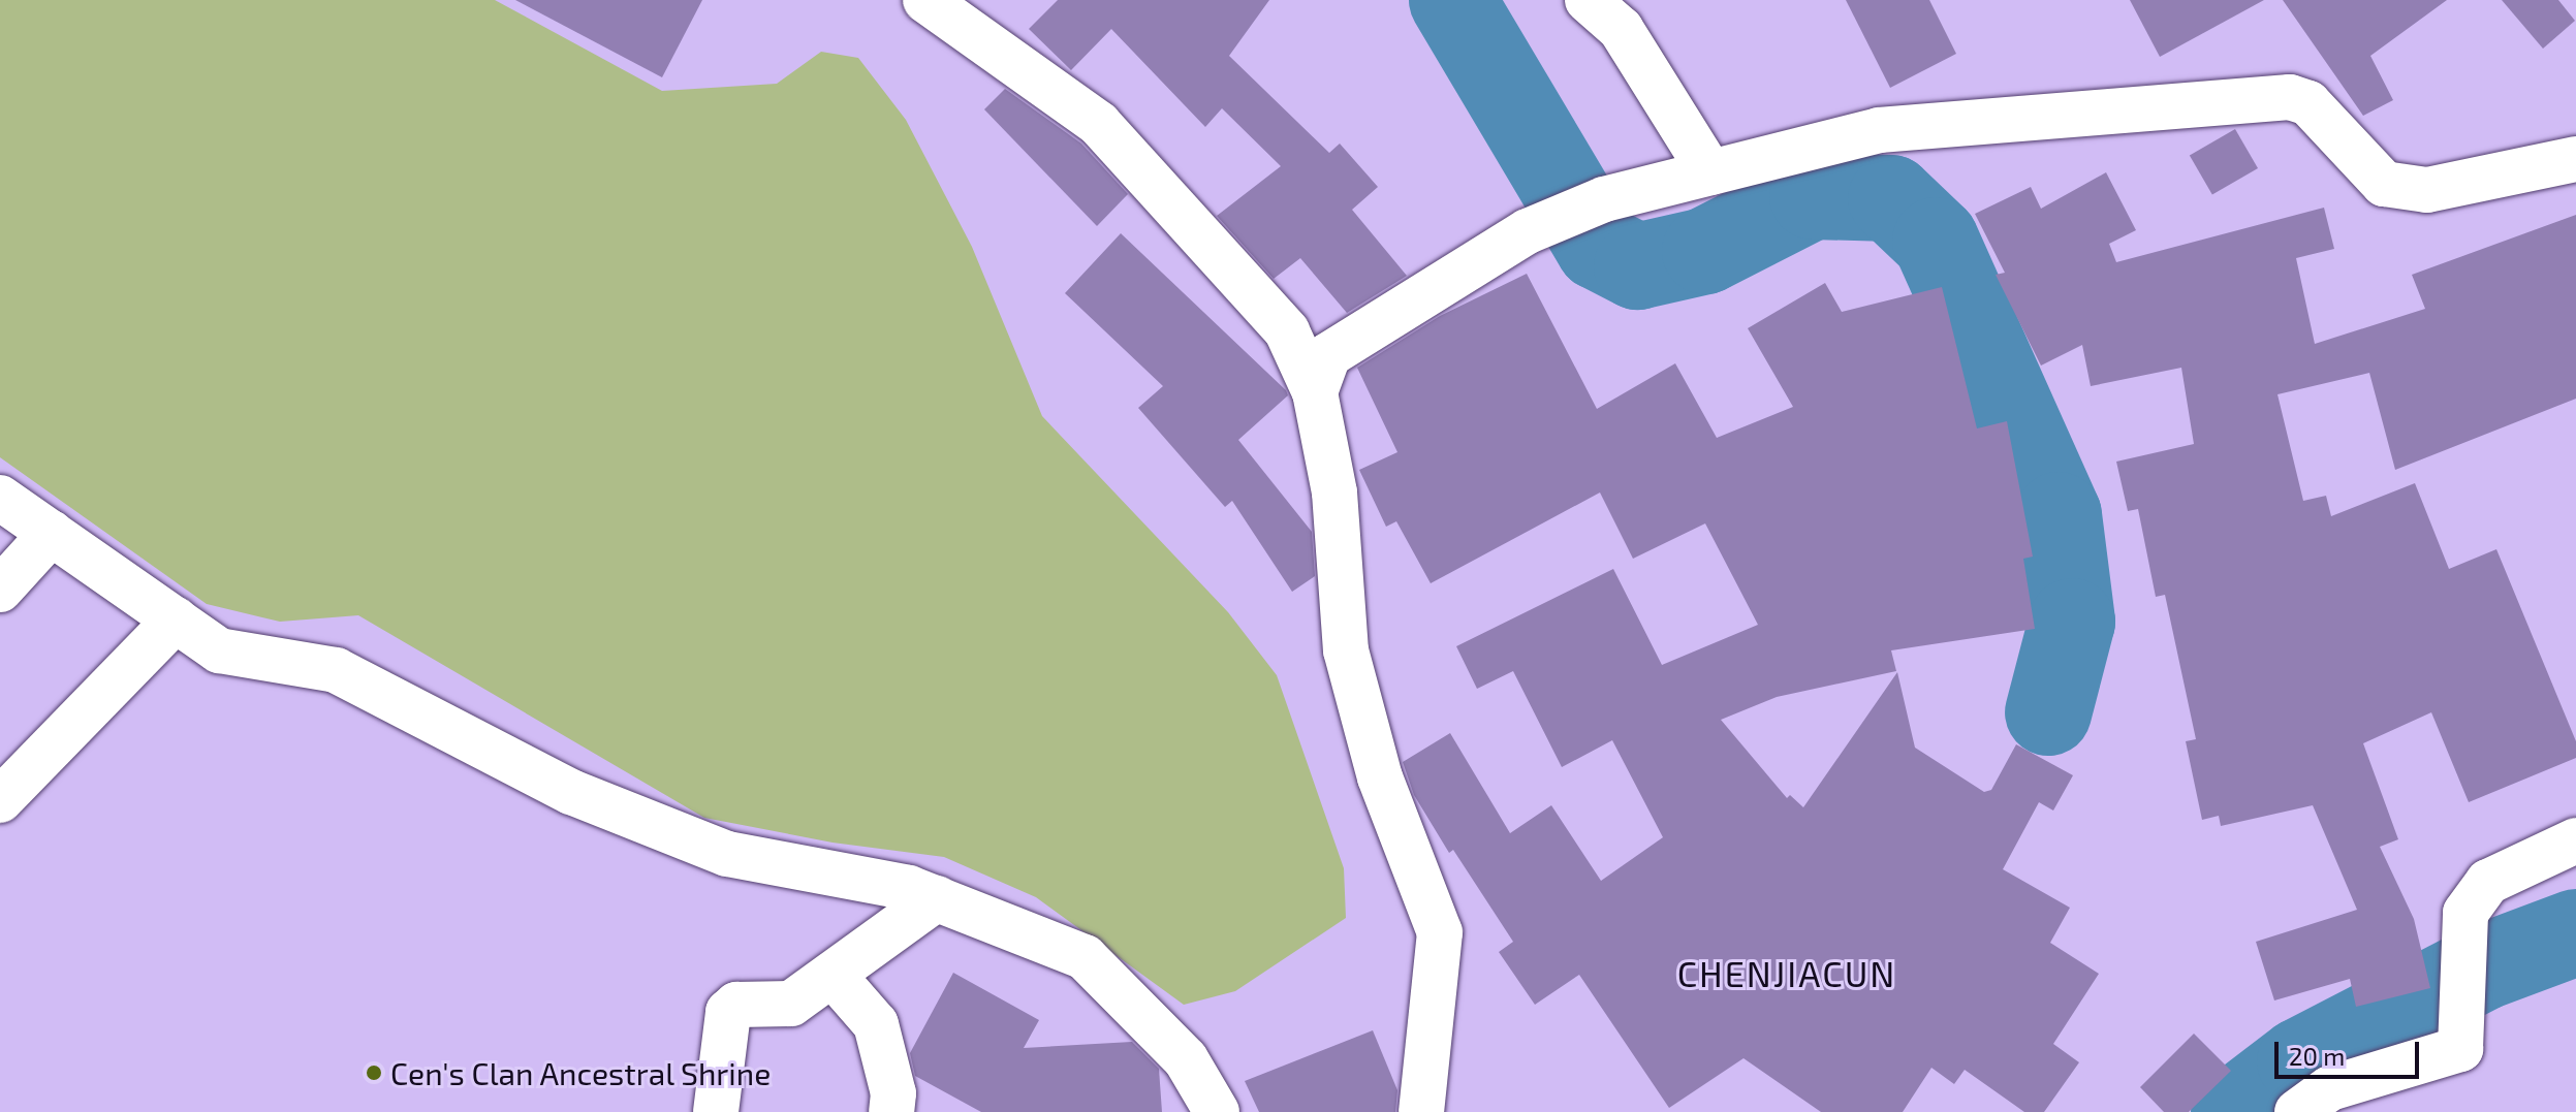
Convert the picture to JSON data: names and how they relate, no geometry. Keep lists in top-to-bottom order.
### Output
{
  "districts": ["CHENJIACUN"],
  "places": ["Cen's Clan Ancestral Shrine"],
  "scale_bar": "20 m"
}
